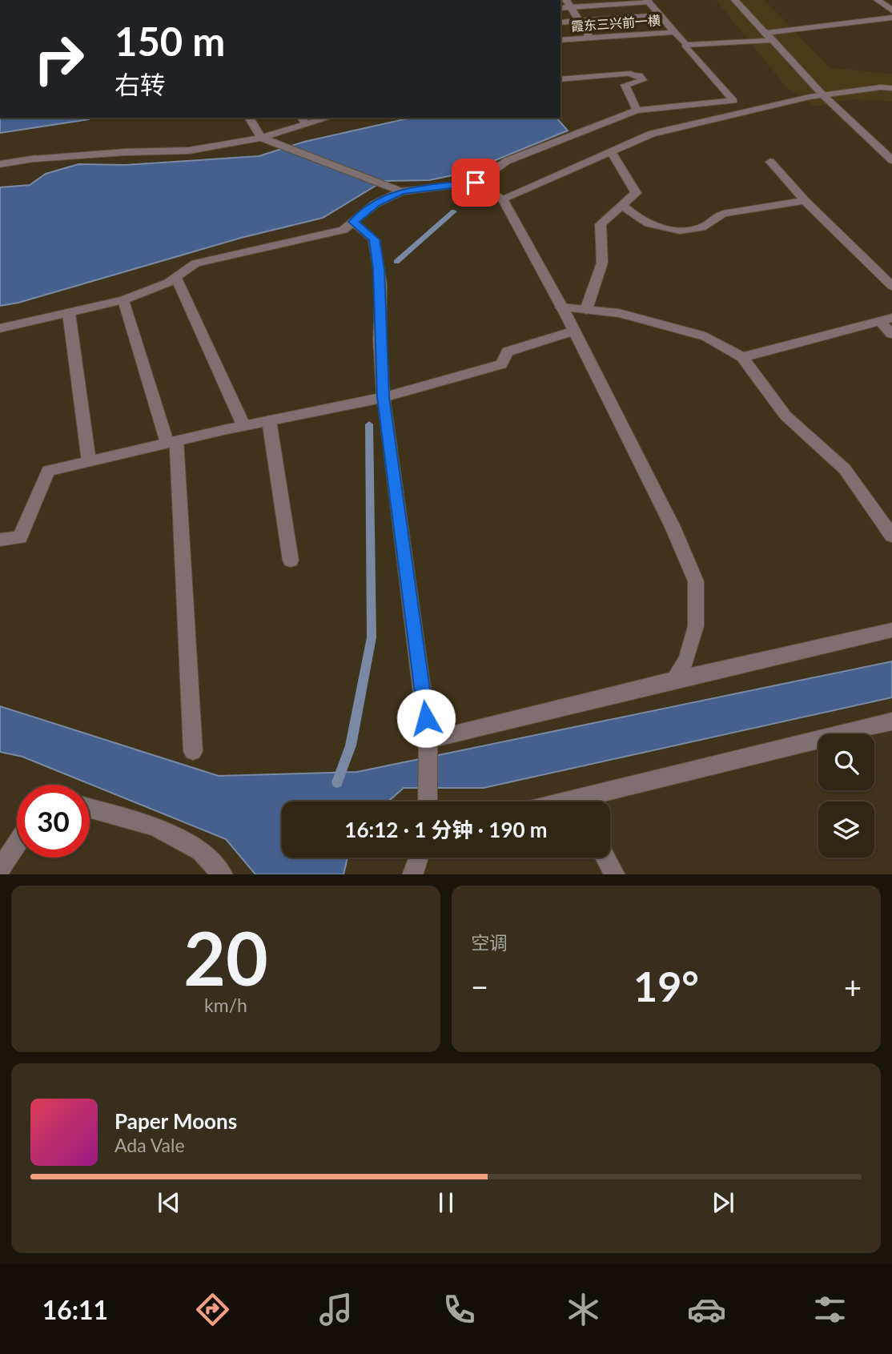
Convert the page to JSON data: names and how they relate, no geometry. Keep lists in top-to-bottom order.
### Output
{
  "streets": {
    "street": ["霞东三兴前一横"]
  },
  "page": {
    "turn": ["150 m", "右转"],
    "limit": "30",
    "trip": "16:12 · 1 分钟 · 190 m",
    "tile": [
      ["20", "km/h"],
      "空调"
    ],
    "heat": ["−", "19°", "+"],
    "song": ["Paper Moons", "Ada Vale"],
    "tabs": "16:11"
  }
}
